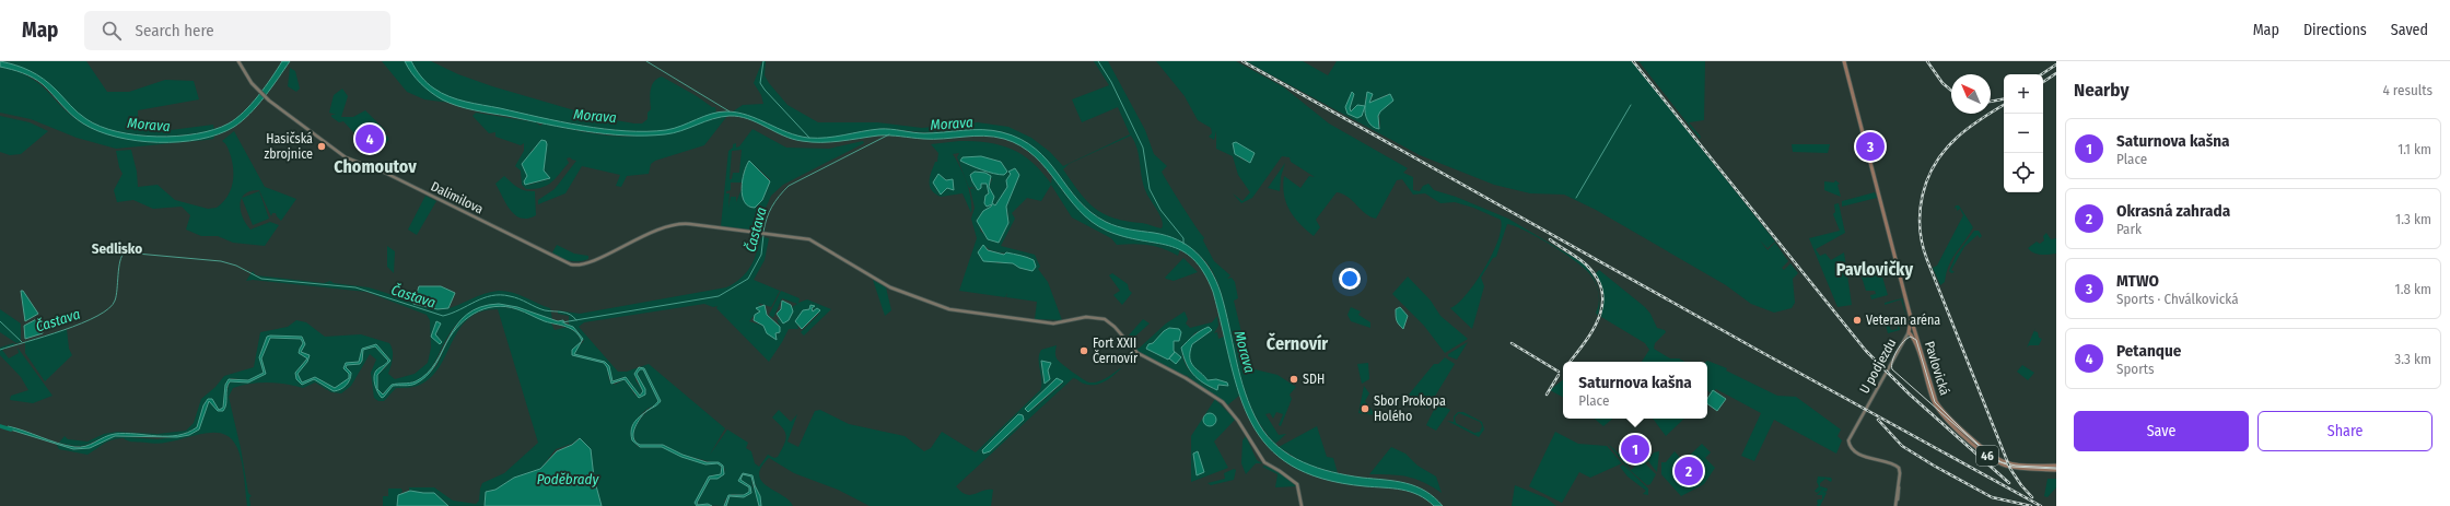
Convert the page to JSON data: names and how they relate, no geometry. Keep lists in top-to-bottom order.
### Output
{
  "streets": {
    "main road": [
      "Dalimilova",
      "U podjezdu",
      "Pavlovická",
      "46"
    ]
  },
  "crossings": [
    ["U podjezdu", "Pavlovická"],
    ["Pavlovická", "46"]
  ],
  "districts": [
    "Chomoutov",
    "Sedlisko",
    "Pavlovičky",
    "Černovír"
  ],
  "water": ["Morava", "Častava", "Poděbrady"],
  "places": [
    "Hasičská zbrojnice",
    "Veteran aréna",
    "Fort XXII Černovír",
    "SDH",
    "Sbor Prokopa Holého"
  ],
  "north": "top left",
  "page": {
    "header": "Map",
    "search": "Search here",
    "nav": ["Map", "Directions", "Saved"],
    "heading": ["Nearby", "4 results"],
    "map_buttons": ["+", "−"],
    "list": [
      {
        "mark": "1",
        "name": "Saturnova kašna",
        "note": "Place",
        "value": "1.1 km"
      },
      {
        "mark": "2",
        "name": "Okrasná zahrada",
        "note": "Park",
        "value": "1.3 km"
      },
      {
        "mark": "3",
        "name": "MTWO",
        "note": "Sports · Chválkovická",
        "value": "1.8 km"
      },
      {
        "mark": "4",
        "name": "Petanque",
        "note": "Sports",
        "value": "3.3 km"
      }
    ],
    "pins": [
      "4",
      "3",
      "1",
      "2"
    ],
    "popup": ["Saturnova kašna", "Place"],
    "buttons": ["Save", "Share"]
  }
}
